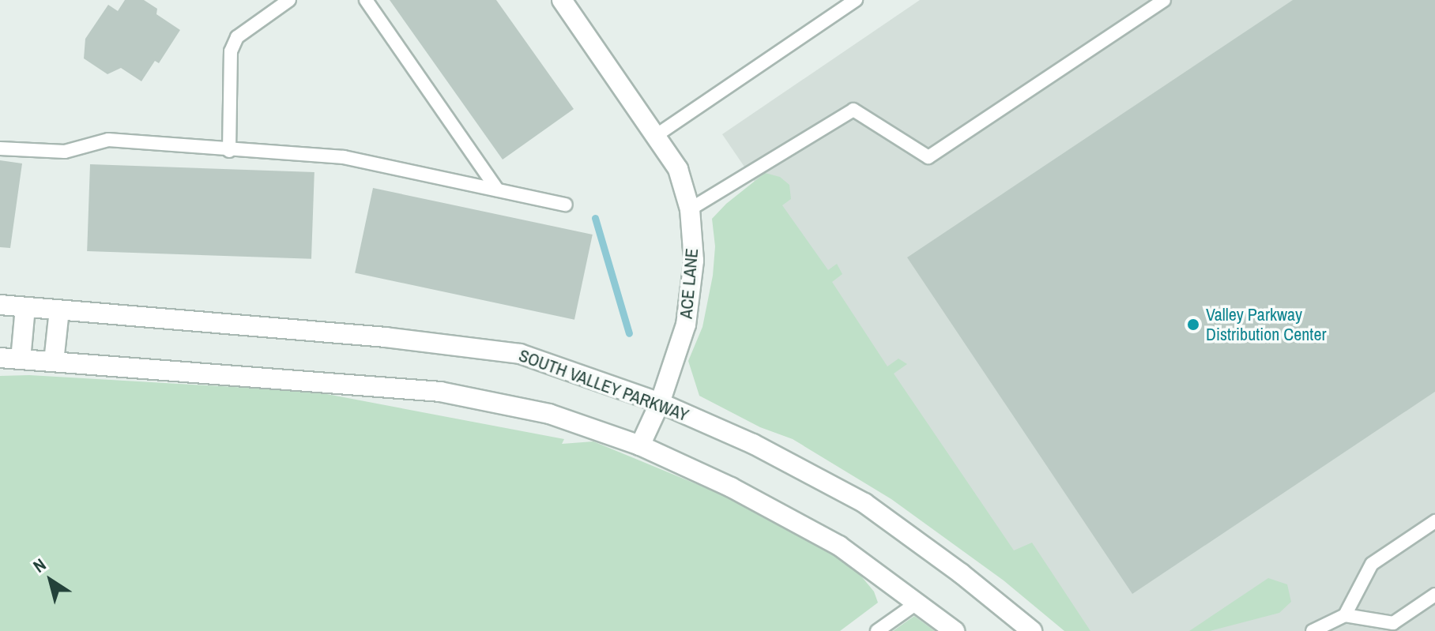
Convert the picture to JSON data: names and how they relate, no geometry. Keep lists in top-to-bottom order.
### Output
{
  "streets": {
    "main road": ["ACE LANE", "SOUTH VALLEY PARKWAY"]
  },
  "crossings": [
    ["ACE LANE", "SOUTH VALLEY PARKWAY"]
  ],
  "places": ["Valley Parkway Distribution Center"],
  "north": "top left"
}
